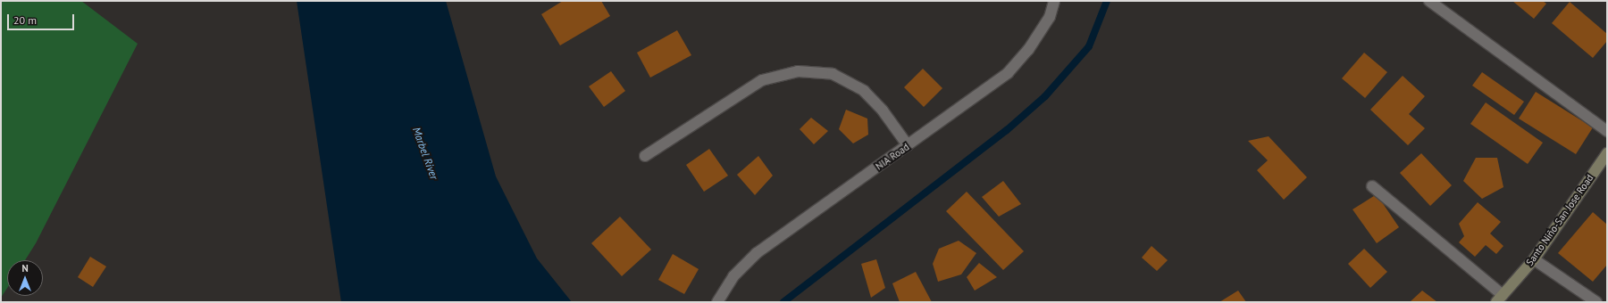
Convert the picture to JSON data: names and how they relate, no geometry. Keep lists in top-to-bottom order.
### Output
{
  "streets": {
    "main road": ["Santo Niño-San Jose Road"],
    "street": ["NIA Road"]
  },
  "water": ["Marbel River"],
  "scale_bar": "20 m",
  "north": "top"
}
